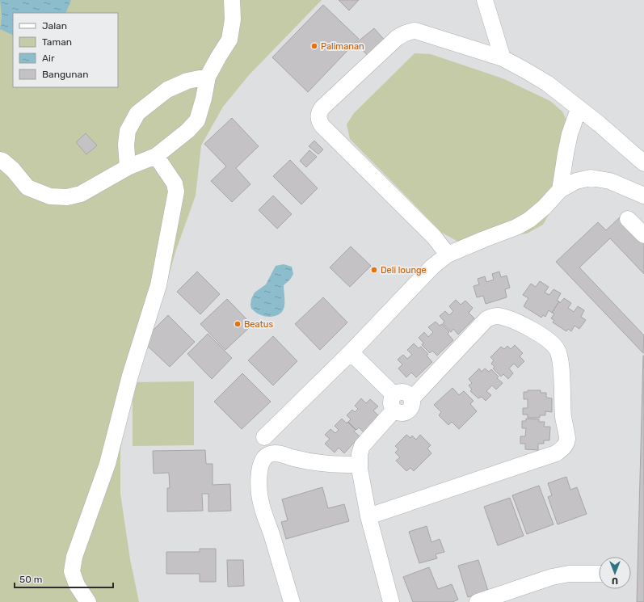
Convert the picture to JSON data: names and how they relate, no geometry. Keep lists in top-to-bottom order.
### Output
{
  "places": ["Palimanan", "Deli lounge", "Beatus"],
  "legend": [
    "Jalan",
    "Taman",
    "Air",
    "Bangunan"
  ],
  "scale_bar": "50 m",
  "north": "bottom"
}
